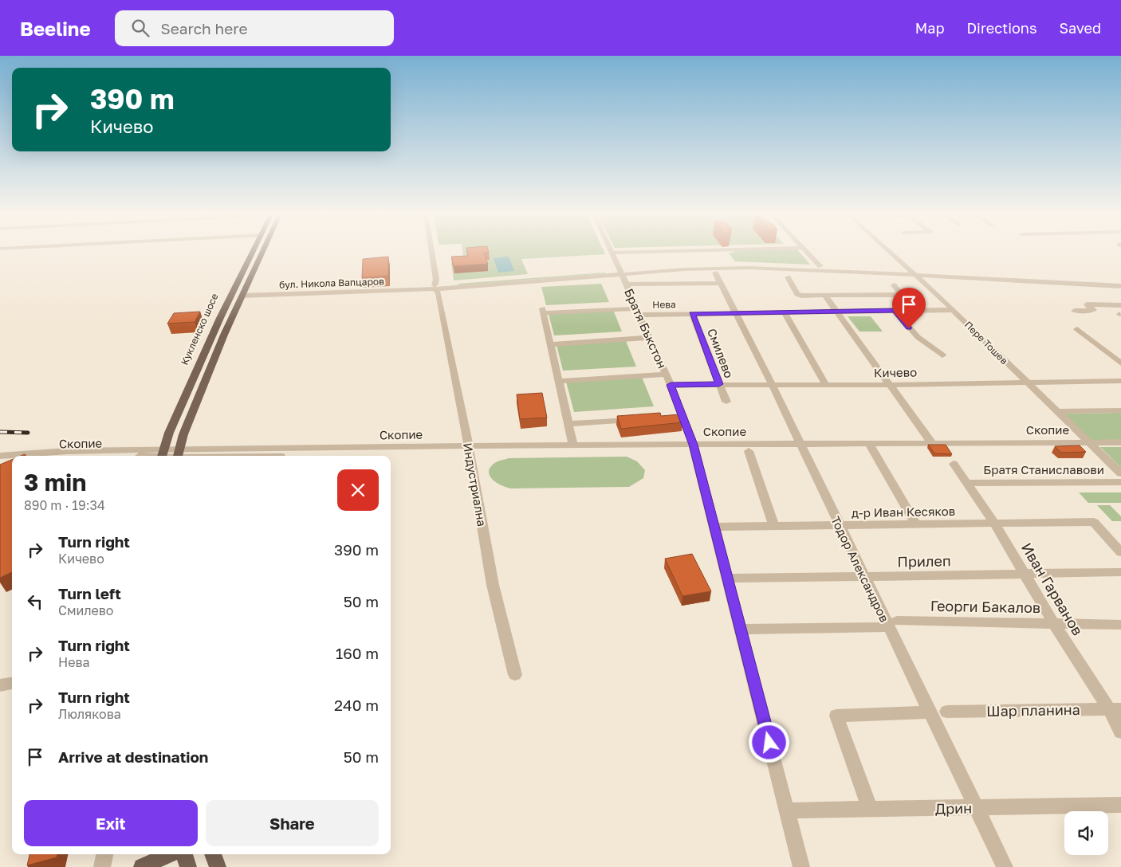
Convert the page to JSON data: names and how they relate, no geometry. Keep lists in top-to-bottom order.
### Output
{
  "streets": {
    "main road": ["Кукленско шосе"],
    "street": [
      "бул. Никола Вапцаров",
      "Нева",
      "Братя Бъкстон",
      "Пере Тошев",
      "Смилево",
      "Кичево",
      "Скопие",
      "Братя Станиславови",
      "Индустриална",
      "д-р Иван Кесяков",
      "Прилеп",
      "Тодор Александров",
      "Иван Гарванов",
      "Георги Бакалов",
      "Шар планина",
      "Дрин"
    ]
  },
  "crossings": [
    ["бул. Никола Вапцаров", "Братя Бъкстон"],
    ["бул. Никола Вапцаров", "Пере Тошев"],
    ["бул. Никола Вапцаров", "Индустриална"],
    ["Нева", "Братя Бъкстон"],
    ["Нева", "Пере Тошев"],
    ["Нева", "Смилево"],
    ["Нева", "Тодор Александров"],
    ["Братя Бъкстон", "Кичево"],
    ["Братя Бъкстон", "Скопие"],
    ["Братя Бъкстон", "д-р Иван Кесяков"],
    ["Братя Бъкстон", "Прилеп"],
    ["Братя Бъкстон", "Георги Бакалов"],
    ["Братя Бъкстон", "Дрин"],
    ["Кукленско шосе", "Скопие"],
    ["Пере Тошев", "Кичево"],
    ["Пере Тошев", "Скопие"],
    ["Смилево", "Кичево"],
    ["Кичево", "Тодор Александров"],
    ["Скопие", "Индустриална"],
    ["Скопие", "Тодор Александров"],
    ["Братя Станиславови", "Иван Гарванов"],
    ["д-р Иван Кесяков", "Тодор Александров"],
    ["д-р Иван Кесяков", "Иван Гарванов"],
    ["Прилеп", "Тодор Александров"],
    ["Прилеп", "Иван Гарванов"],
    ["Тодор Александров", "Георги Бакалов"],
    ["Тодор Александров", "Дрин"],
    ["Иван Гарванов", "Георги Бакалов"],
    ["Иван Гарванов", "Шар планина"]
  ],
  "page": {
    "header": "Beeline",
    "search": "Search here",
    "nav": ["Map", "Directions", "Saved"],
    "turn": ["390 m", "Кичево"],
    "heading": ["3 min", "890 m · 19:34"],
    "list": [
      {
        "name": "Turn right",
        "note": "Кичево",
        "value": "390 m"
      },
      {
        "name": "Turn left",
        "note": "Смилево",
        "value": "50 m"
      },
      {
        "name": "Turn right",
        "note": "Нева",
        "value": "160 m"
      },
      {
        "name": "Turn right",
        "note": "Люлякова",
        "value": "240 m"
      },
      {
        "name": "Arrive at destination",
        "value": "50 m"
      }
    ],
    "buttons": ["Exit", "Share"]
  }
}
